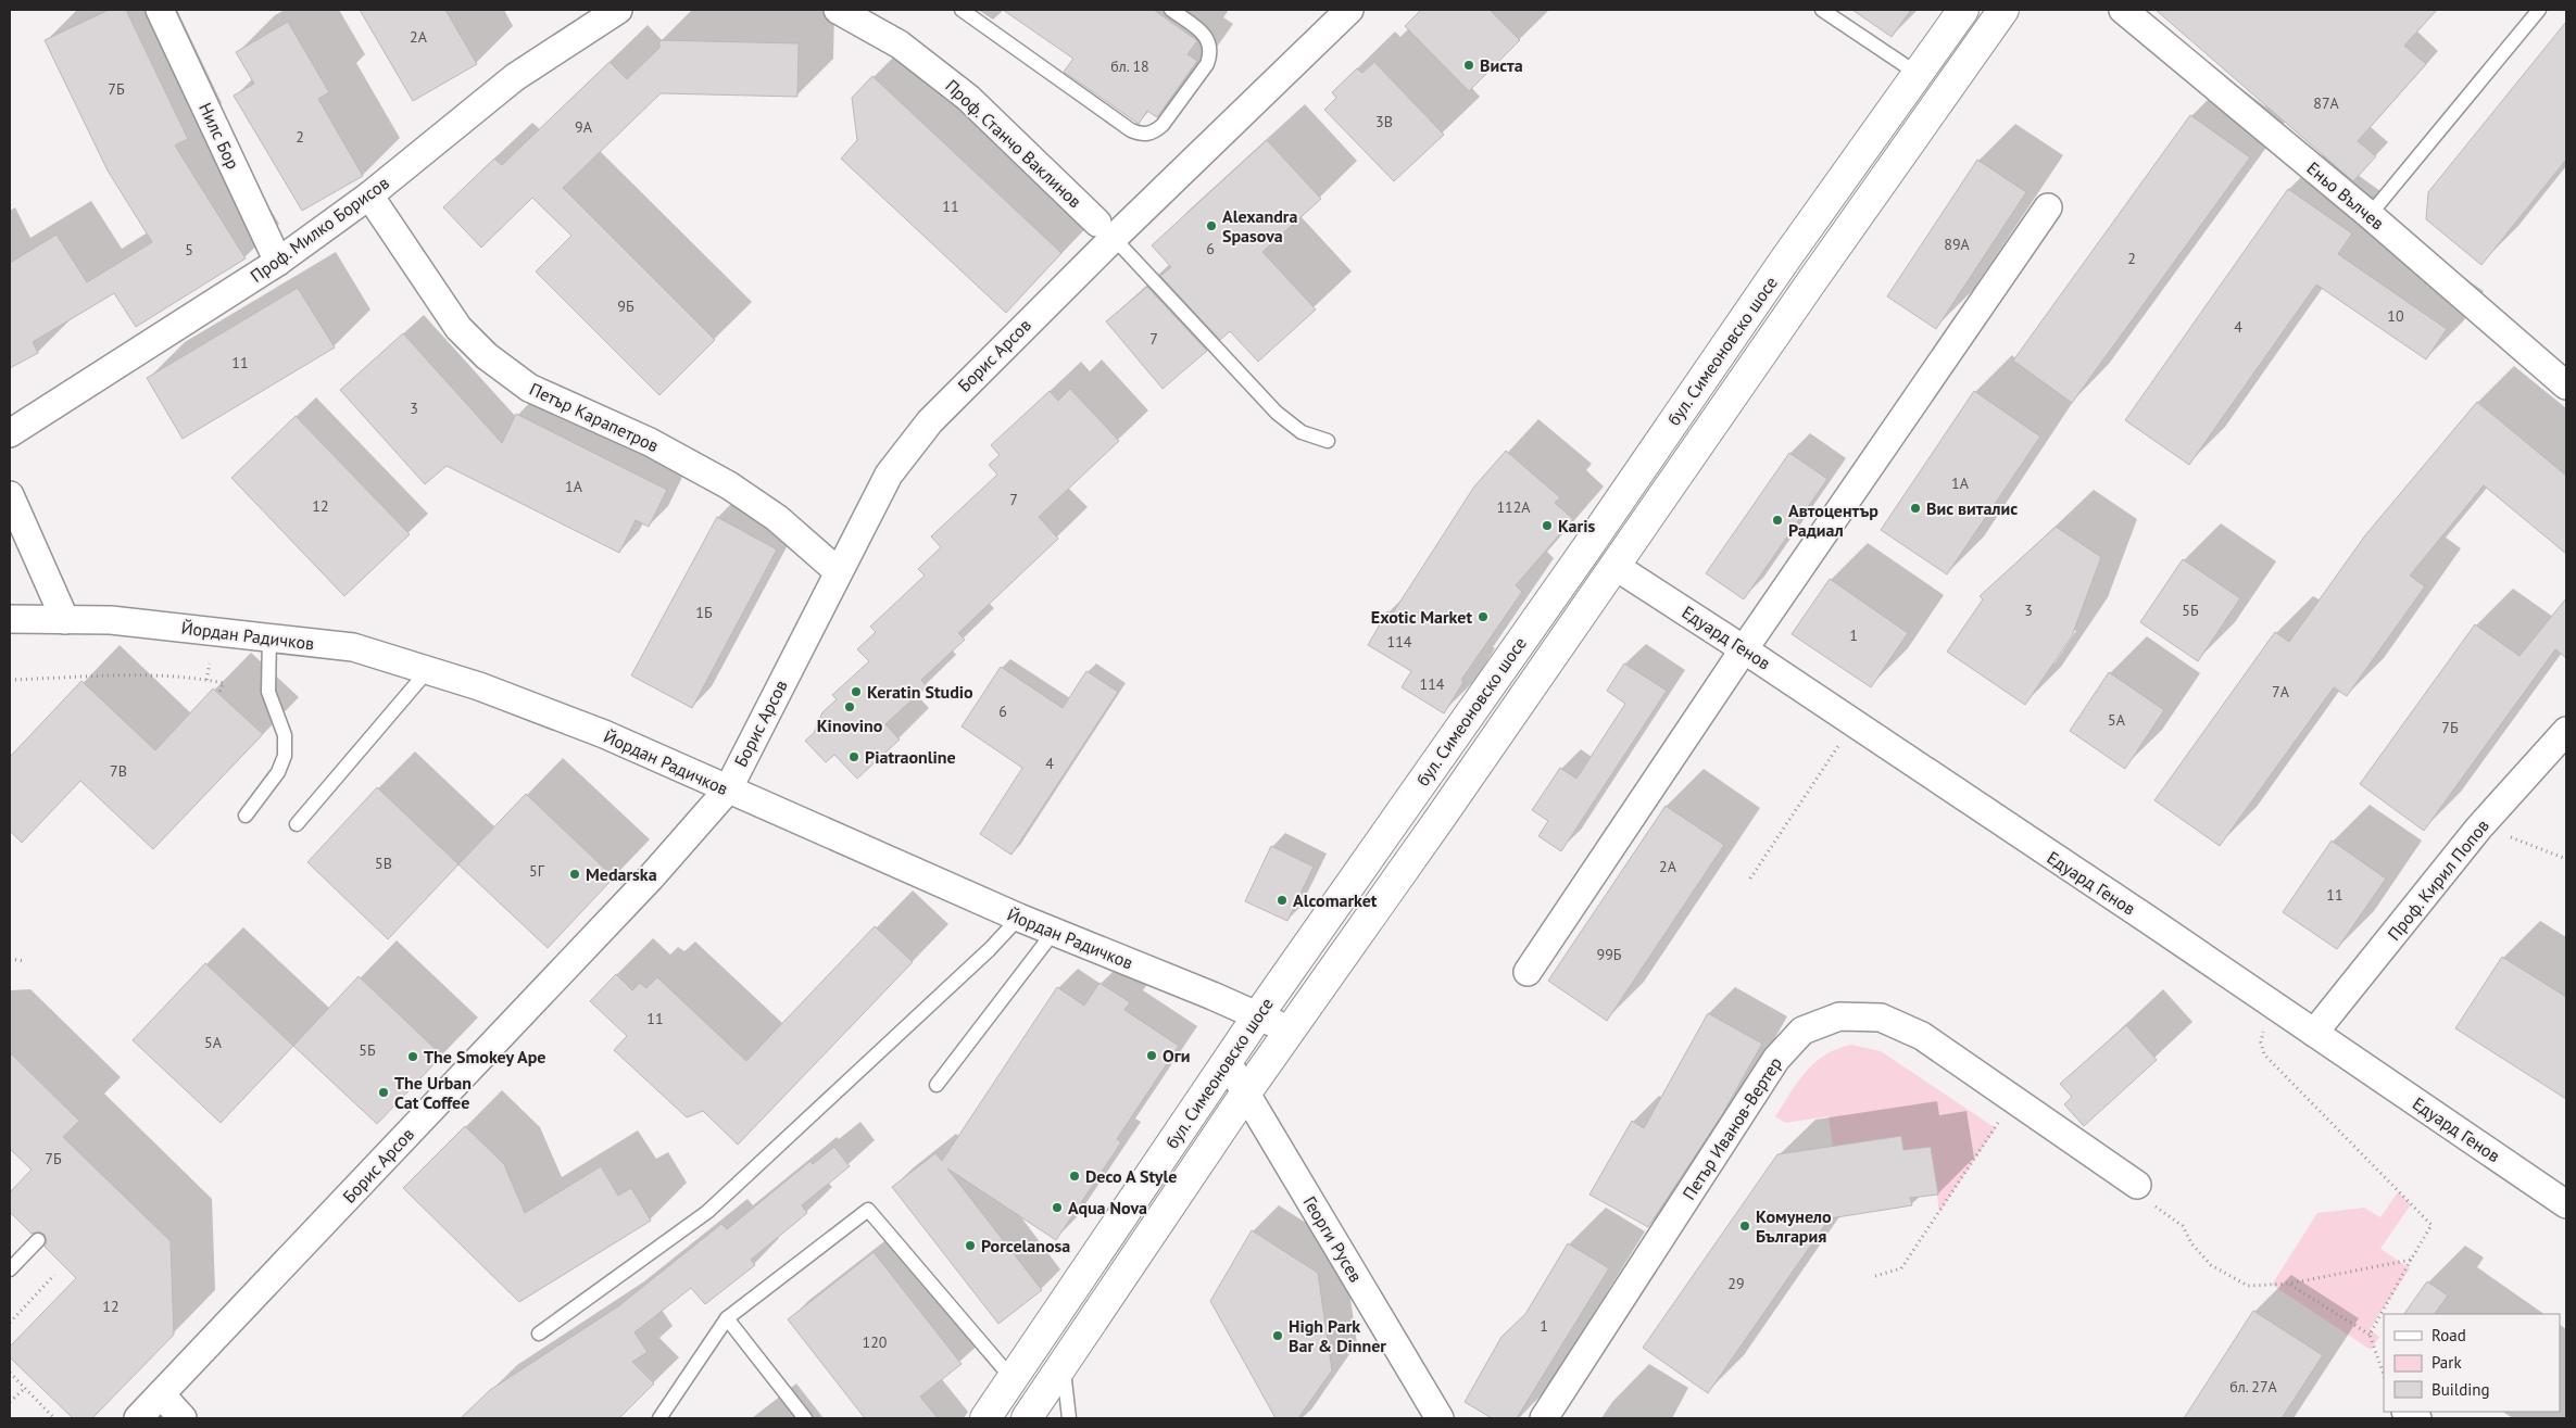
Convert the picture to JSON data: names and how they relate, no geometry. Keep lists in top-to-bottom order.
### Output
{
  "streets": {
    "main road": ["бул. Симеоновско шосе"],
    "street": [
      "Нилс Бор",
      "Проф. Станчо Ваклинов",
      "Еньо Вълчев",
      "Проф. Милко Борисов",
      "Борис Арсов",
      "Петър Карапетров",
      "Йордан Радичков",
      "Едуард Генов",
      "Проф. Кирил Попов",
      "Петър Иванов-Вертер",
      "Георги Русев"
    ]
  },
  "crossings": [
    ["Нилс Бор", "Проф. Милко Борисов"],
    ["Проф. Станчо Ваклинов", "Борис Арсов"],
    ["Проф. Милко Борисов", "Петър Карапетров"],
    ["бул. Симеоновско шосе", "Йордан Радичков"],
    ["бул. Симеоновско шосе", "Едуард Генов"],
    ["бул. Симеоновско шосе", "Георги Русев"],
    ["Борис Арсов", "Петър Карапетров"],
    ["Борис Арсов", "Йордан Радичков"],
    ["Едуард Генов", "Проф. Кирил Попов"]
  ],
  "places": [
    "Виста",
    "Alexandra Spasova",
    "Вис виталис",
    "Автоцентър Радиал",
    "Karis",
    "Exotic Market",
    "Keratin Studio",
    "Kinovino",
    "Piatraonline",
    "Medarska",
    "Alcomarket",
    "Оги",
    "The Smokey Ape",
    "The Urban Cat Coffee",
    "Deco A Style",
    "Aqua Nova",
    "Комунело България",
    "Porcelanosa",
    "High Park Bar & Dinner"
  ],
  "house_numbers": [
    "2А",
    "бл. 18",
    "7Б",
    "87А",
    "3В",
    "9А",
    "2",
    "11",
    "89А",
    "6",
    "5",
    "2",
    "9Б",
    "10",
    "4",
    "7",
    "11",
    "3",
    "1А",
    "1А",
    "7",
    "12",
    "112А",
    "3",
    "5Б",
    "1Б",
    "1",
    "114",
    "114",
    "7А",
    "6",
    "5А",
    "7Б",
    "4",
    "7В",
    "5В",
    "2А",
    "5Г",
    "11",
    "99Б",
    "11",
    "5A",
    "5Б",
    "7Б",
    "29",
    "12",
    "1",
    "120",
    "бл. 27А"
  ],
  "legend": ["Road", "Park", "Building"]
}
